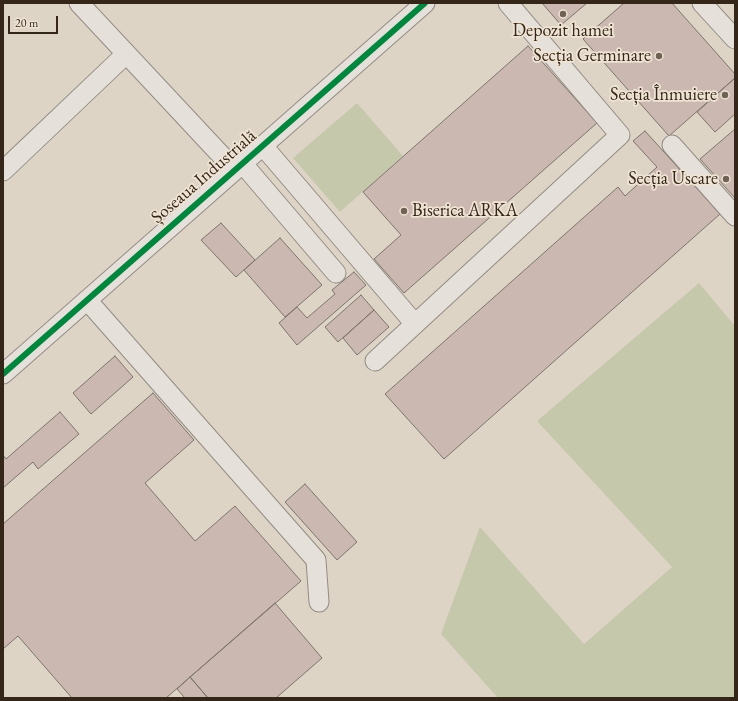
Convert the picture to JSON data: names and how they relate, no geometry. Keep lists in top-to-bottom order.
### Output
{
  "streets": {
    "street": ["Șoseaua Industrială"]
  },
  "places": [
    "Depozit hamei",
    "Secția Germinare",
    "Secția Înmuiere",
    "Secția Uscare",
    "Biserica ARKA"
  ],
  "scale_bar": "20 m"
}
